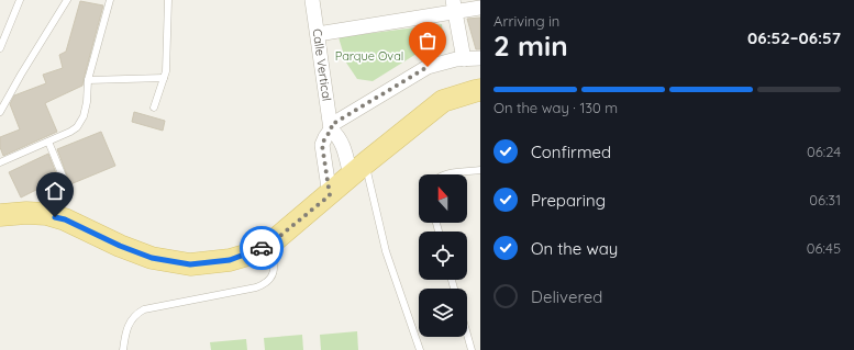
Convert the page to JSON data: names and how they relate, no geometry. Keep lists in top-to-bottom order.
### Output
{
  "streets": {
    "street": ["Calle Vertical"]
  },
  "parks": ["Parque Oval"],
  "north": "top",
  "page": {
    "heading": ["2 min", "Arriving in", "06:52–06:57"],
    "bar": "On the way · 130 m",
    "list": [
      ["Confirmed", "06:24"],
      ["Preparing", "06:31"],
      ["On the way", "06:45"],
      "Delivered"
    ]
  }
}
